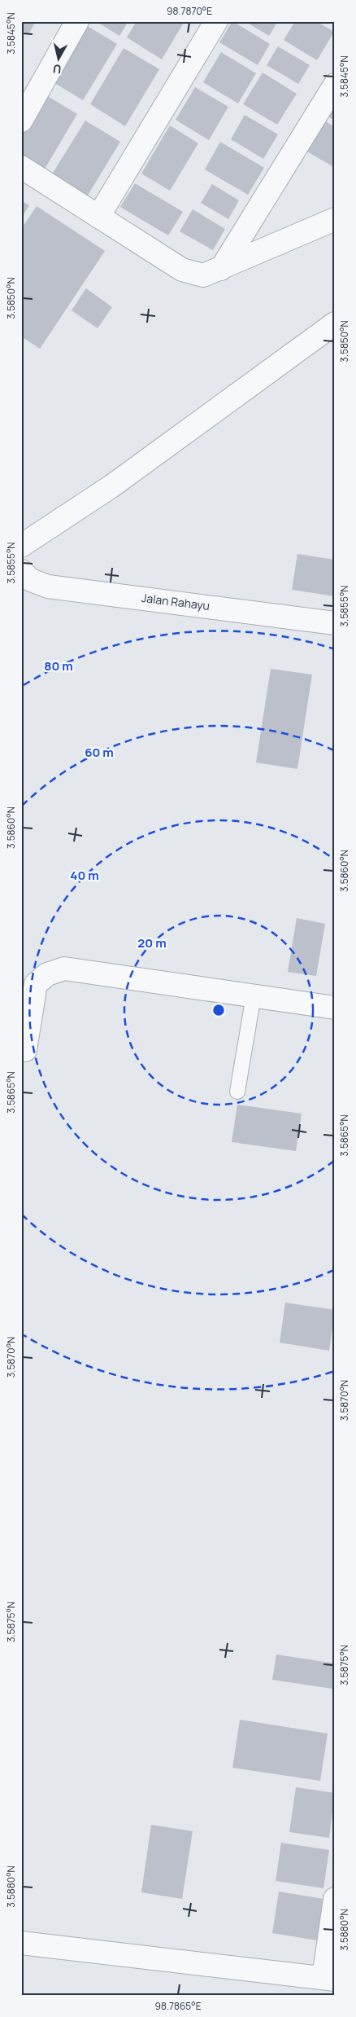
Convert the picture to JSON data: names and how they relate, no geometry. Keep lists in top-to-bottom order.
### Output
{
  "streets": {
    "street": ["Jalan Rahayu"]
  },
  "north": "bottom",
  "coordinates": [
    "98.7870°E",
    "3.5845°N",
    "3.5850°N",
    "3.5855°N",
    "3.5860°N",
    "3.5865°N",
    "3.5870°N",
    "3.5875°N",
    "3.5880°N",
    "98.7865°E"
  ],
  "rings": [
    "80 m",
    "60 m",
    "40 m",
    "20 m"
  ]
}
